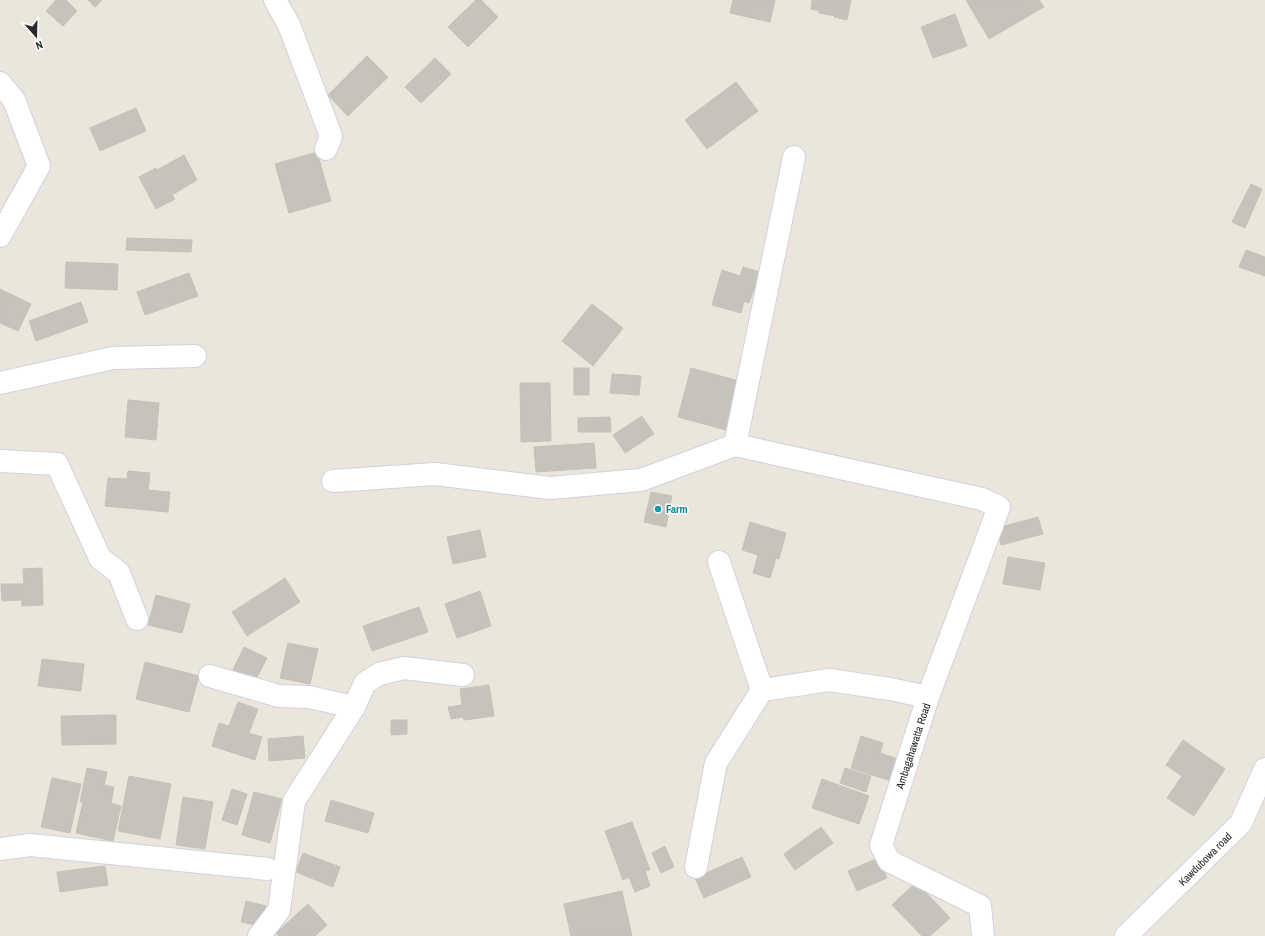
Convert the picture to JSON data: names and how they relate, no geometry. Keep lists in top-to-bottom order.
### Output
{
  "streets": {
    "street": ["Ambagahawatta Road", "Kawdubowa road"]
  },
  "places": ["Farm"],
  "north": "bottom"
}
